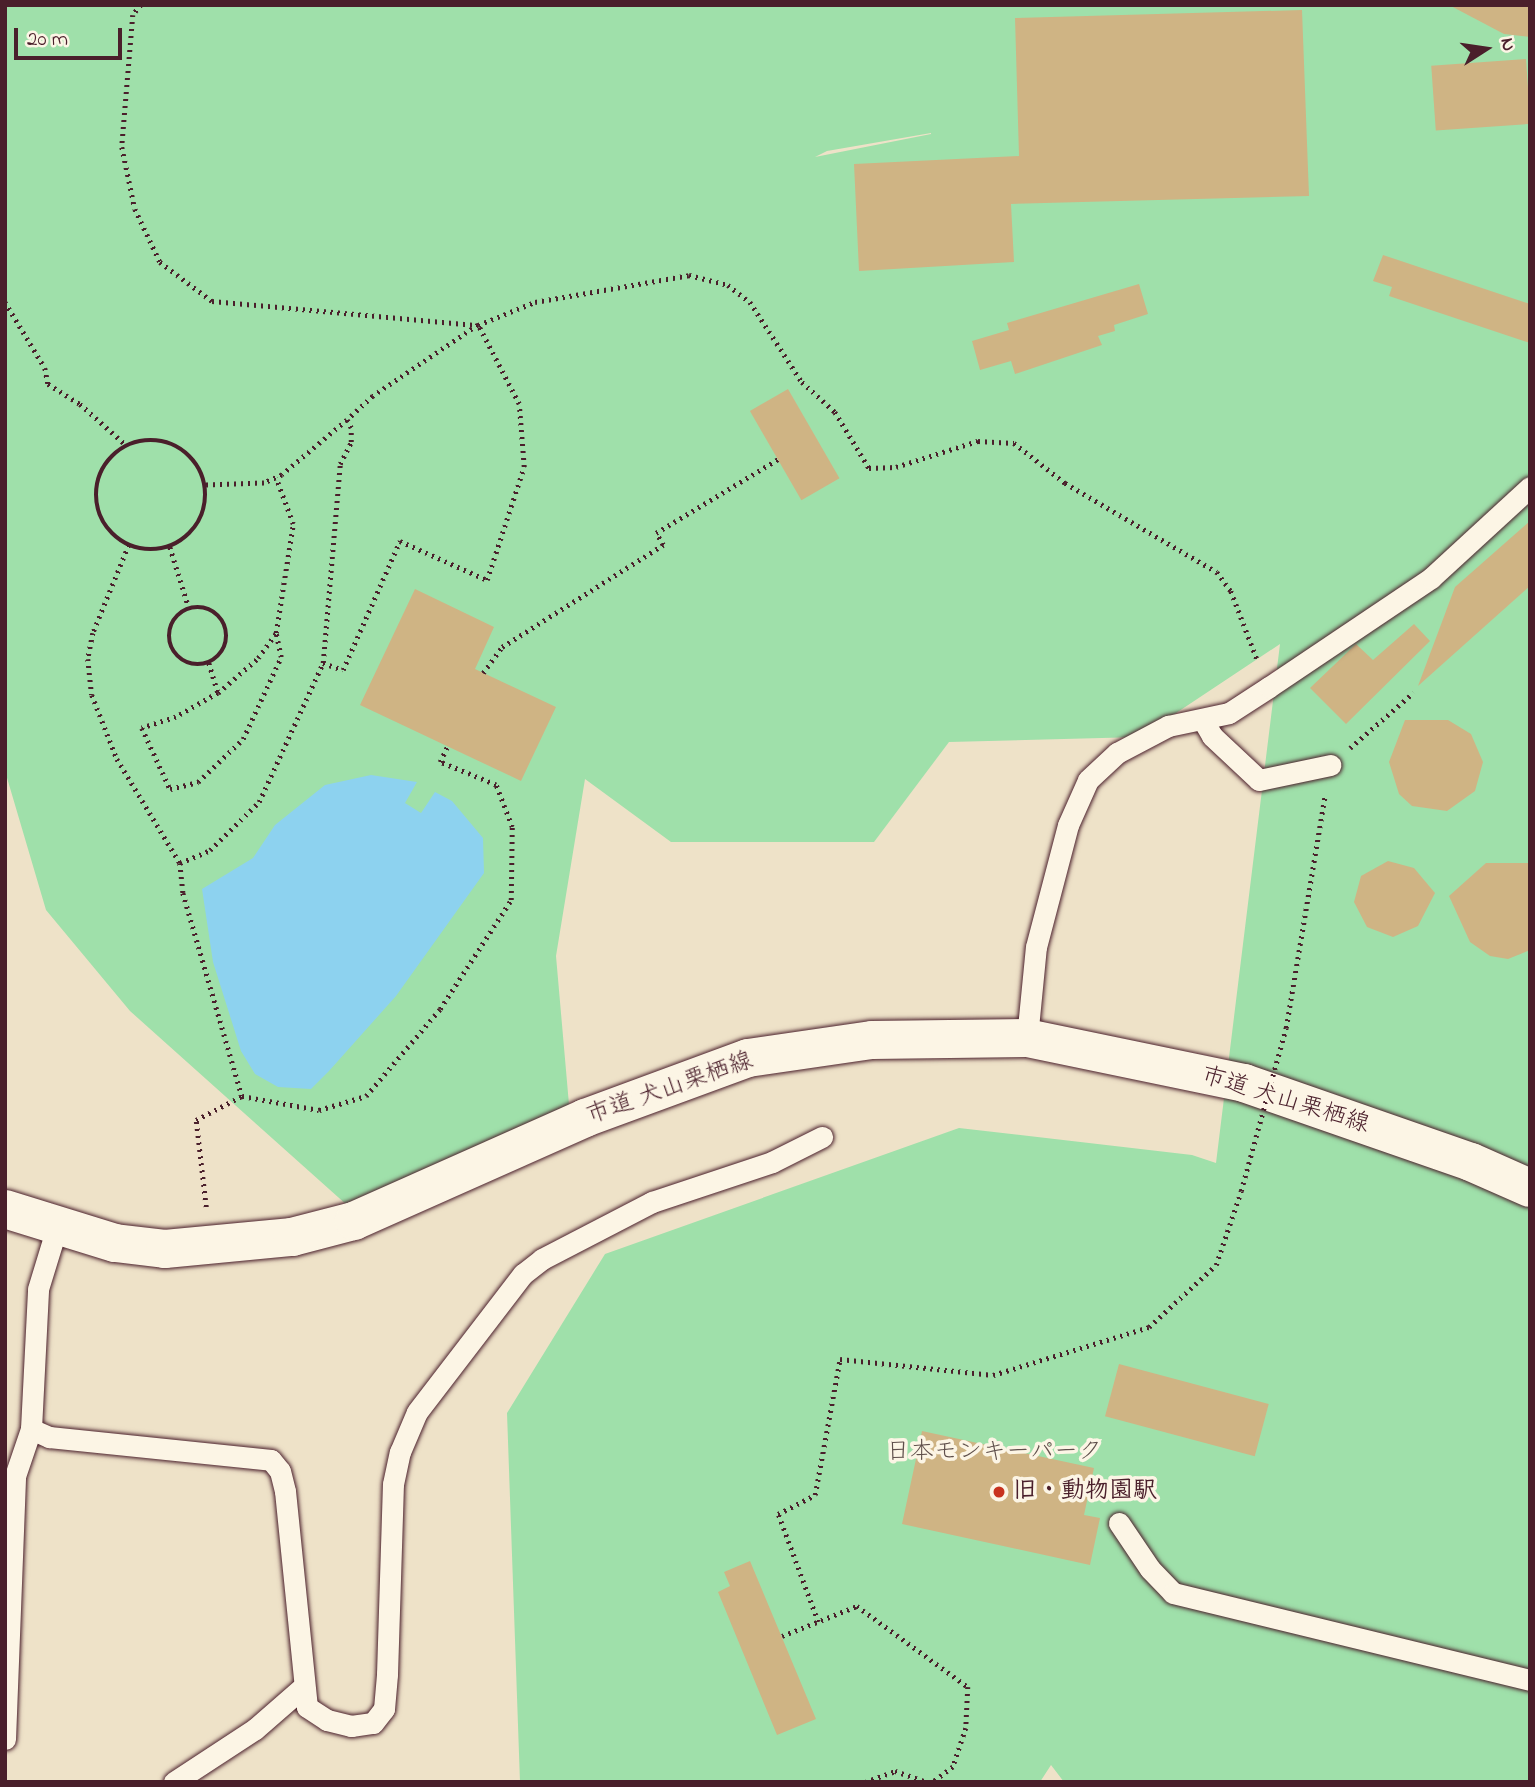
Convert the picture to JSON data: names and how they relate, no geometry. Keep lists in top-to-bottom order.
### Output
{
  "streets": {
    "street": ["市道 犬山栗栖線"]
  },
  "parks": ["日本モンキーパーク"],
  "places": ["旧・動物園駅"],
  "scale_bar": "20 m",
  "north": "right"
}
